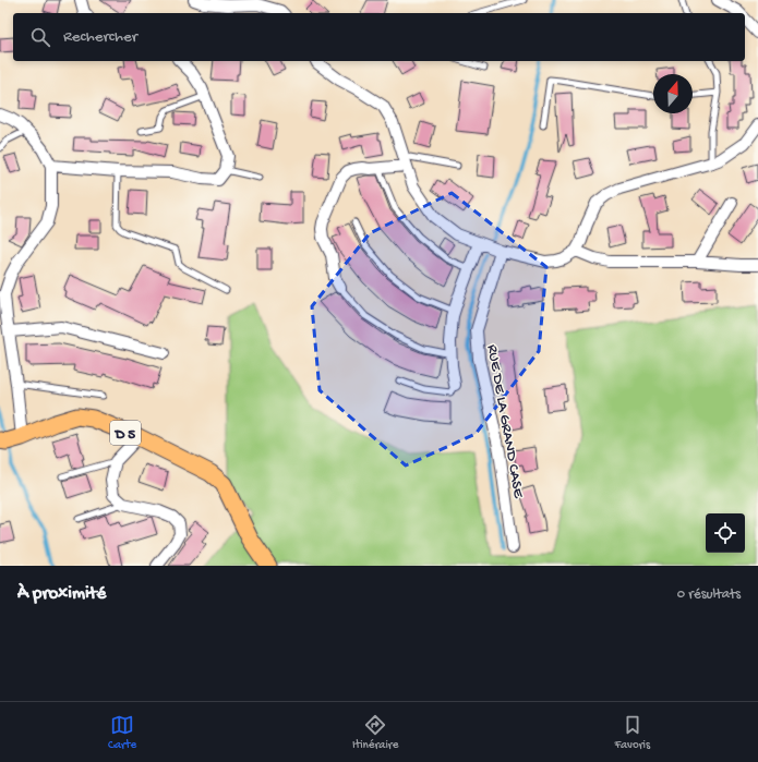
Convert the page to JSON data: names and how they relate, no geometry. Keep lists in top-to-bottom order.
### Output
{
  "streets": {
    "main road": ["D 5"],
    "street": ["RUE DE LA GRAND CASE"]
  },
  "north": "top",
  "page": {
    "search": "Rechercher",
    "heading": ["À proximité", "0 résultats"],
    "nav": ["Carte", "Itinéraire", "Favoris"]
  }
}
